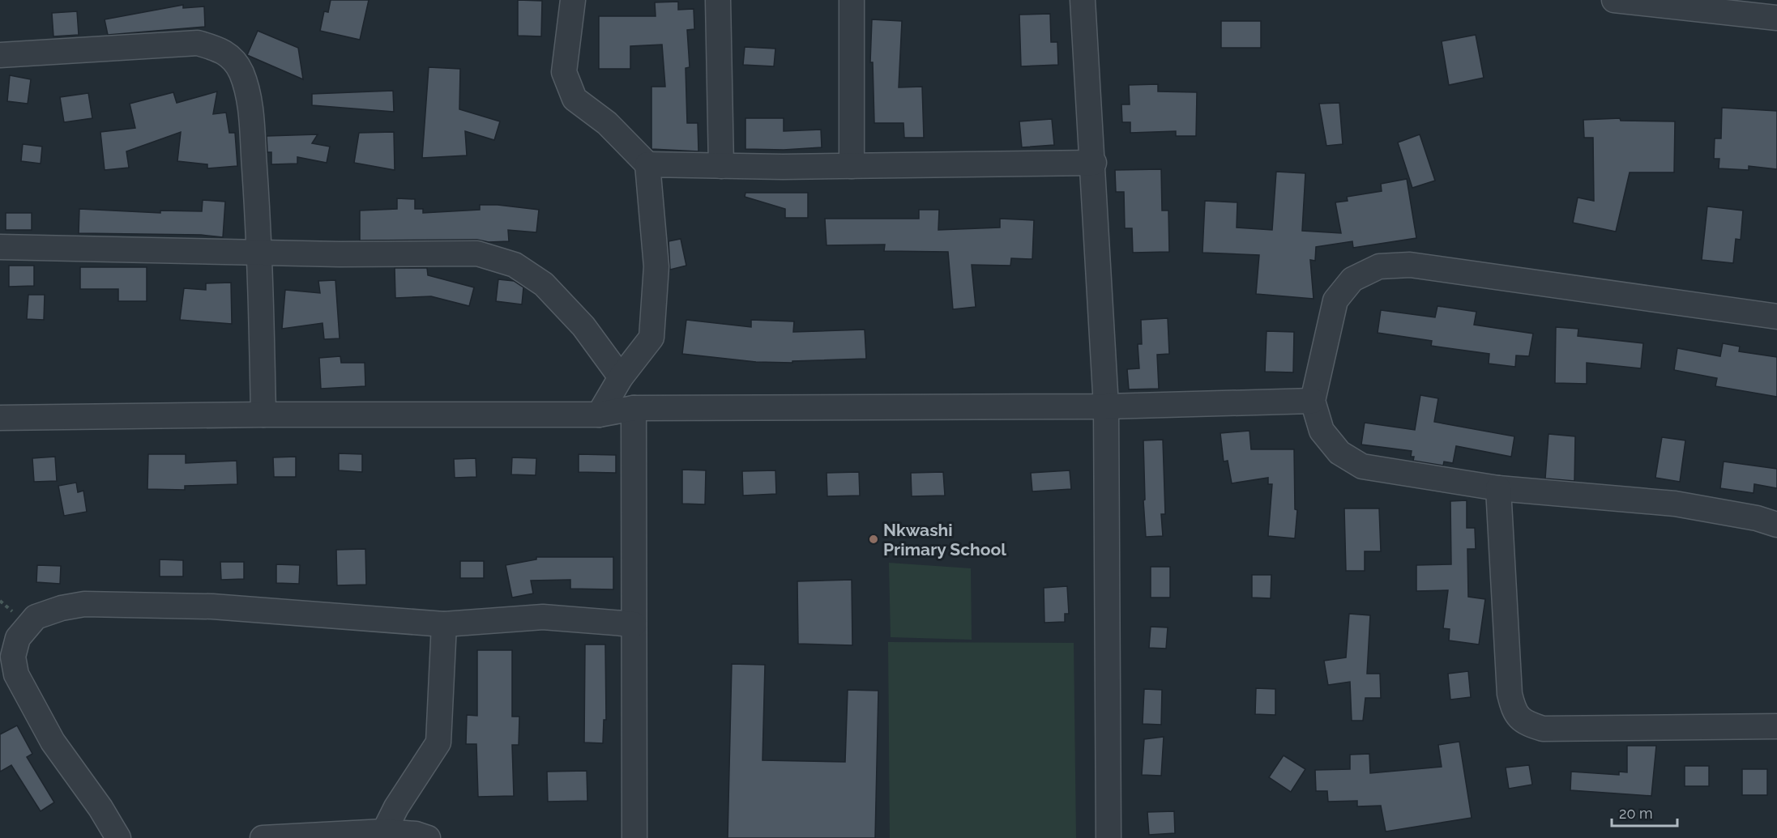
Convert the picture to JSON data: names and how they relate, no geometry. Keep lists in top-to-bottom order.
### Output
{
  "places": ["Nkwashi Primary School"],
  "scale_bar": "20 m"
}
